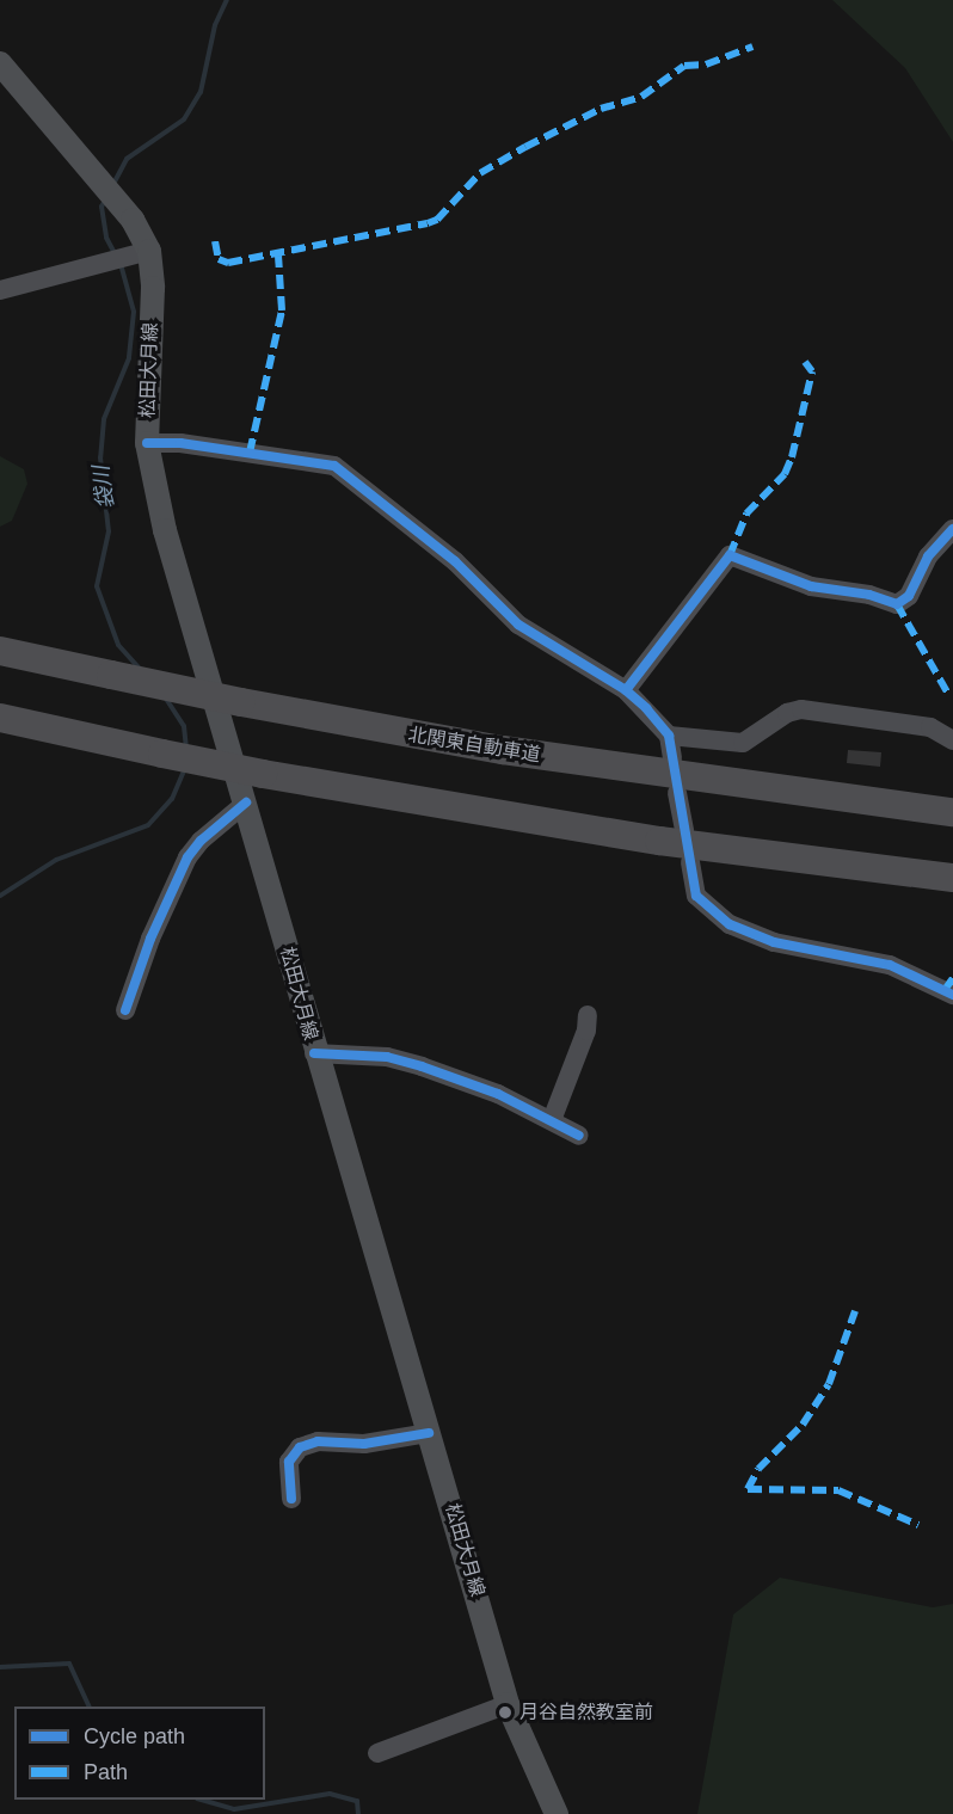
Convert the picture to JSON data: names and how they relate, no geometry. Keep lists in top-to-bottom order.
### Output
{
  "streets": {
    "highway": ["北関東自動車道"],
    "main road": ["松田大月線"]
  },
  "water": ["袋川"],
  "places": ["月谷自然教室前"],
  "legend": ["Cycle path", "Path"]
}
